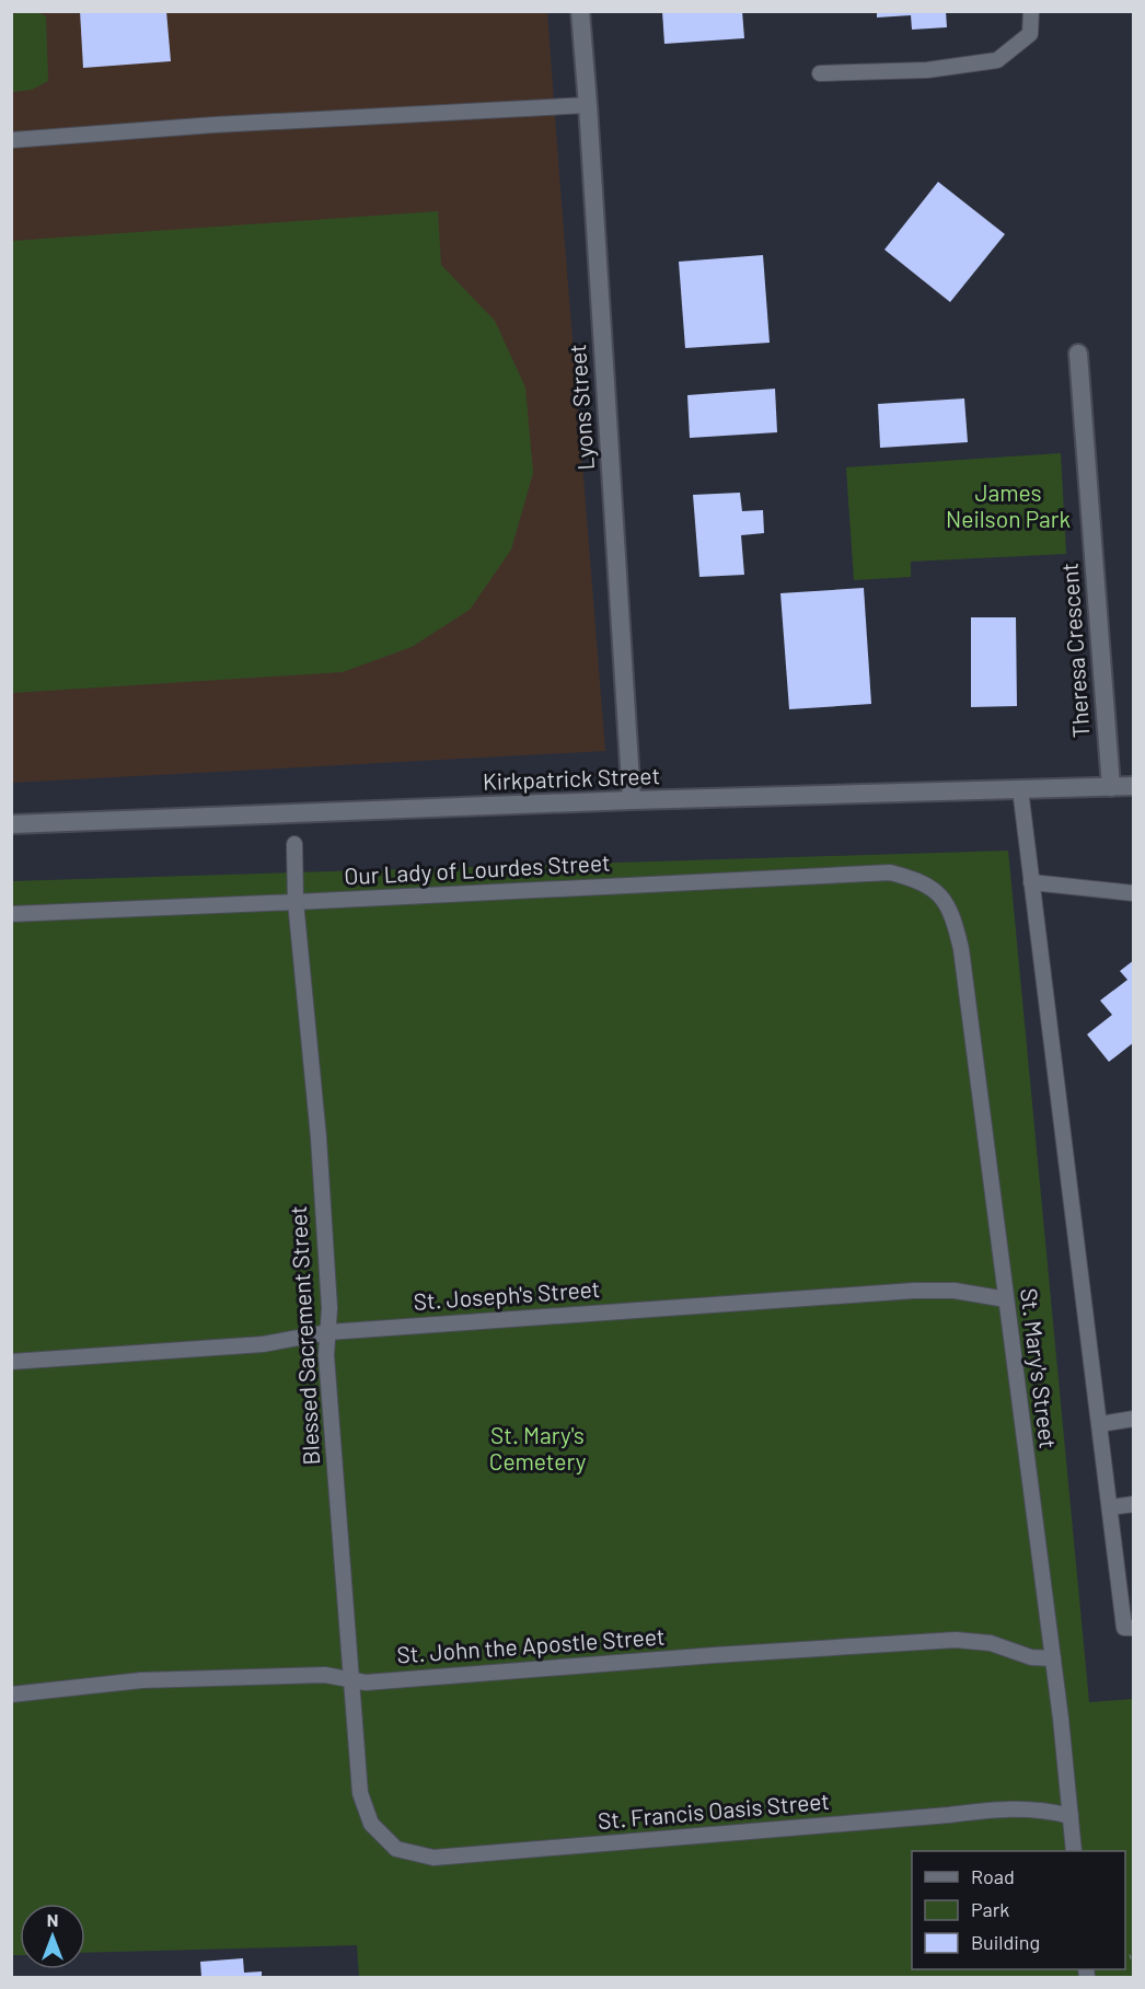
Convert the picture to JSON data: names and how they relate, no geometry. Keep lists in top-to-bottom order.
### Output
{
  "streets": {
    "street": ["Lyons Street", "Theresa Crescent", "Kirkpatrick Street"],
    "lane": [
      "Our Lady of Lourdes Street",
      "St. Joseph's Street",
      "Blessed Sacrement Street",
      "St. Mary's Street",
      "St. John the Apostle Street",
      "St. Francis Oasis Street"
    ]
  },
  "crossings": [
    ["Lyons Street", "Kirkpatrick Street"],
    ["Theresa Crescent", "Kirkpatrick Street"],
    ["Our Lady of Lourdes Street", "Blessed Sacrement Street"],
    ["Our Lady of Lourdes Street", "St. Mary's Street"],
    ["St. Joseph's Street", "Blessed Sacrement Street"],
    ["St. Joseph's Street", "St. Mary's Street"],
    ["Blessed Sacrement Street", "St. John the Apostle Street"],
    ["Blessed Sacrement Street", "St. Francis Oasis Street"],
    ["St. Mary's Street", "St. John the Apostle Street"],
    ["St. Mary's Street", "St. Francis Oasis Street"]
  ],
  "parks": ["James Neilson Park", "St. Mary's Cemetery"],
  "legend": ["Road", "Park", "Building"],
  "north": "top"
}
